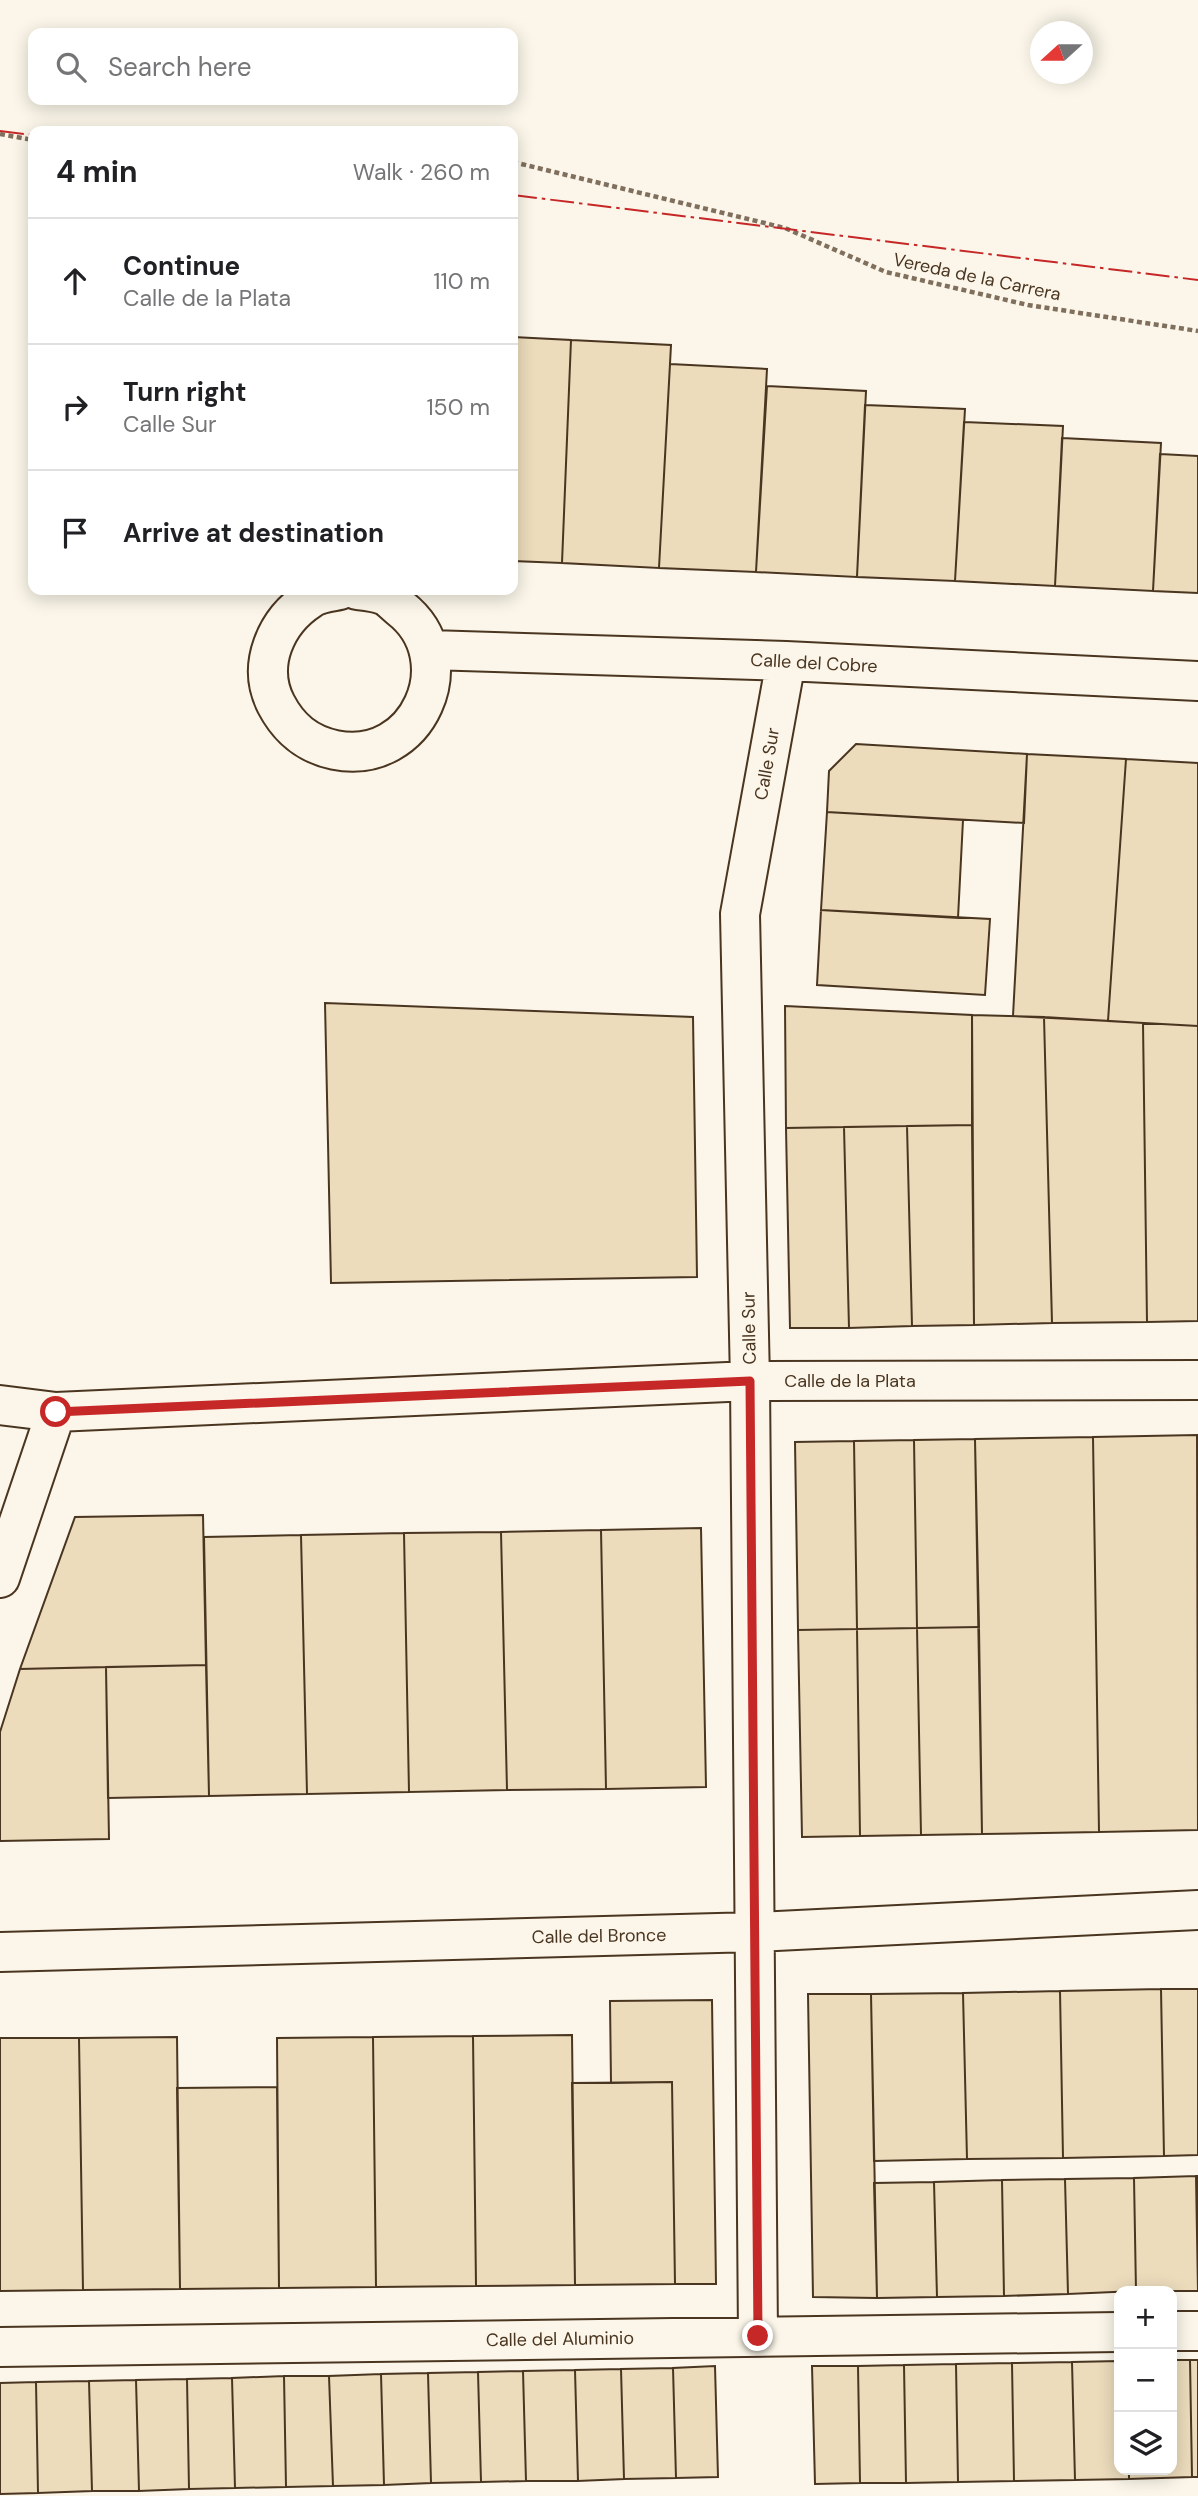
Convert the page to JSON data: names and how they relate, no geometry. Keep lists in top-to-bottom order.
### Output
{
  "streets": {
    "street": [
      "Calle del Cobre",
      "Calle Sur",
      "Calle de la Plata",
      "Calle del Bronce",
      "Calle del Aluminio"
    ],
    "path": ["Vereda de la Carrera"]
  },
  "crossings": [
    ["Calle del Cobre", "Calle Sur"],
    ["Calle Sur", "Calle de la Plata"],
    ["Calle Sur", "Calle del Bronce"],
    ["Calle Sur", "Calle del Aluminio"]
  ],
  "north": "left",
  "page": {
    "search": "Search here",
    "heading": ["4 min", "Walk · 260 m"],
    "list": [
      ["Continue", "Calle de la Plata", "110 m"],
      ["Turn right", "Calle Sur", "150 m"],
      "Arrive at destination"
    ],
    "map_buttons": ["+", "−"]
  }
}
